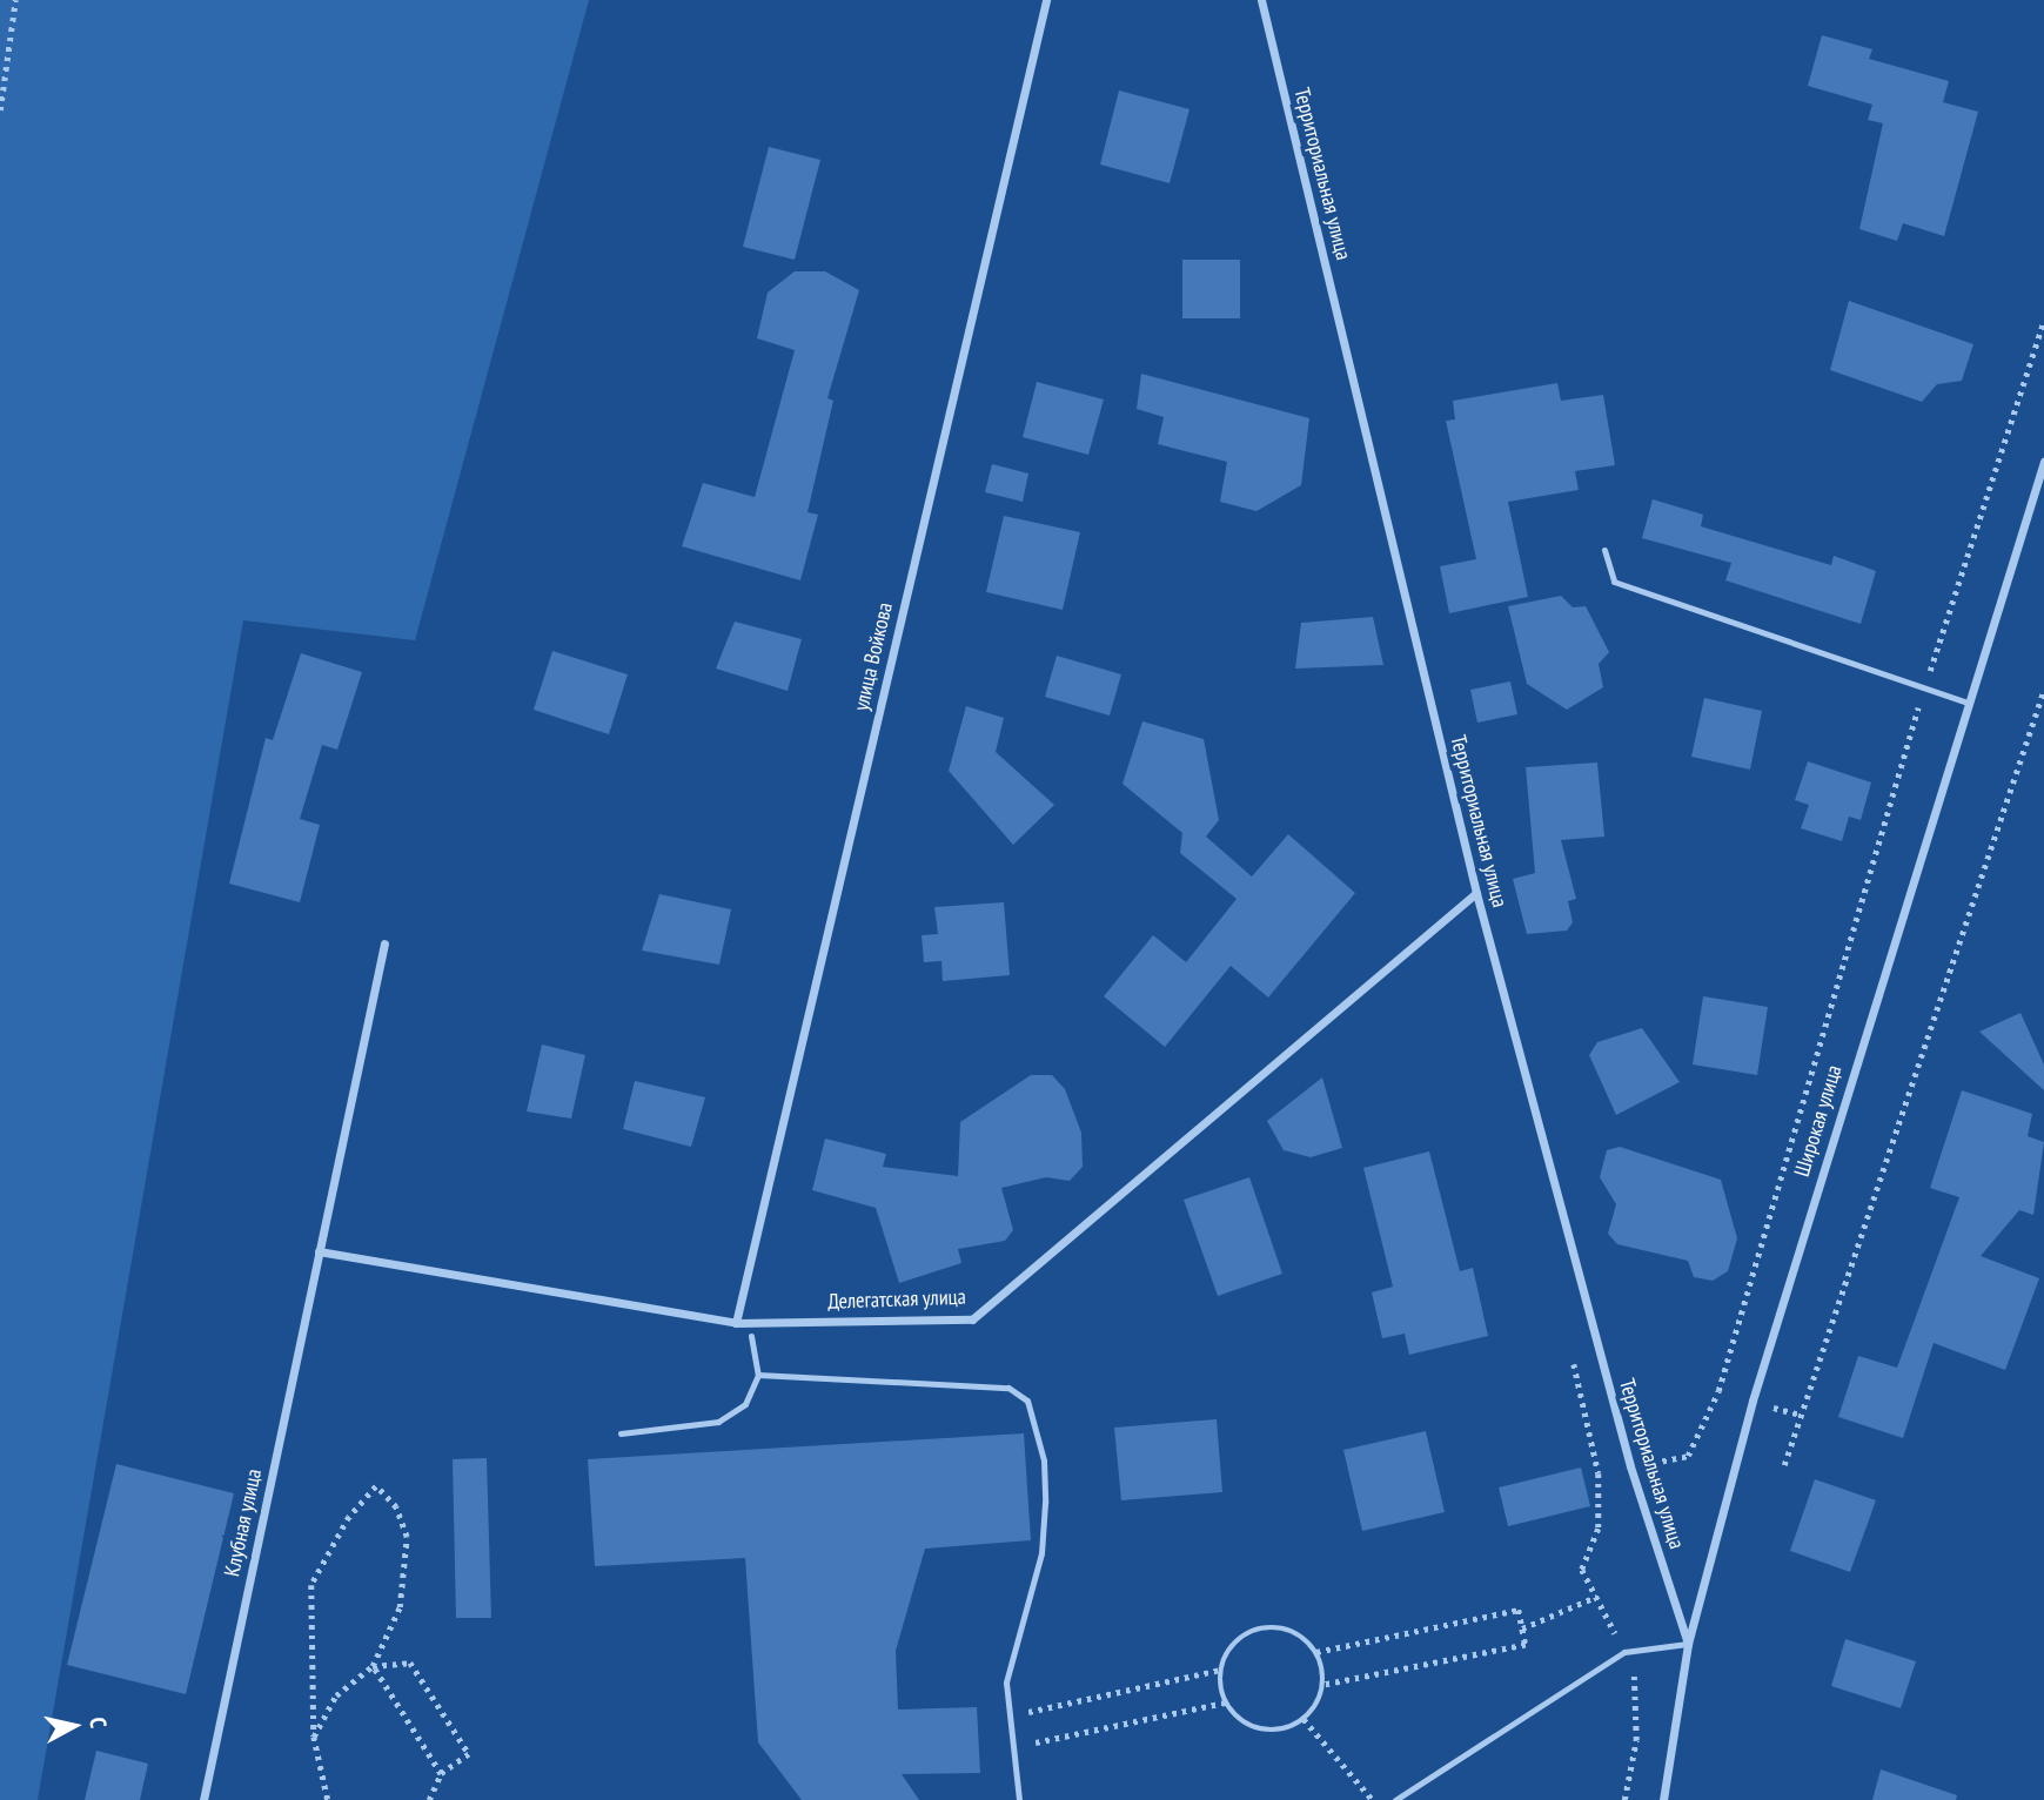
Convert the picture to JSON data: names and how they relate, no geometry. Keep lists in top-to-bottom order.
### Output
{
  "streets": {
    "street": [
      "Территориальная улица",
      "улица Войкова",
      "Широкая улица",
      "Делегатская улица",
      "Клубная улица"
    ]
  },
  "crossings": [
    ["Территориальная улица", "Широкая улица"],
    ["Территориальная улица", "Делегатская улица"],
    ["улица Войкова", "Делегатская улица"],
    ["Делегатская улица", "Клубная улица"]
  ],
  "north": "right"
}
